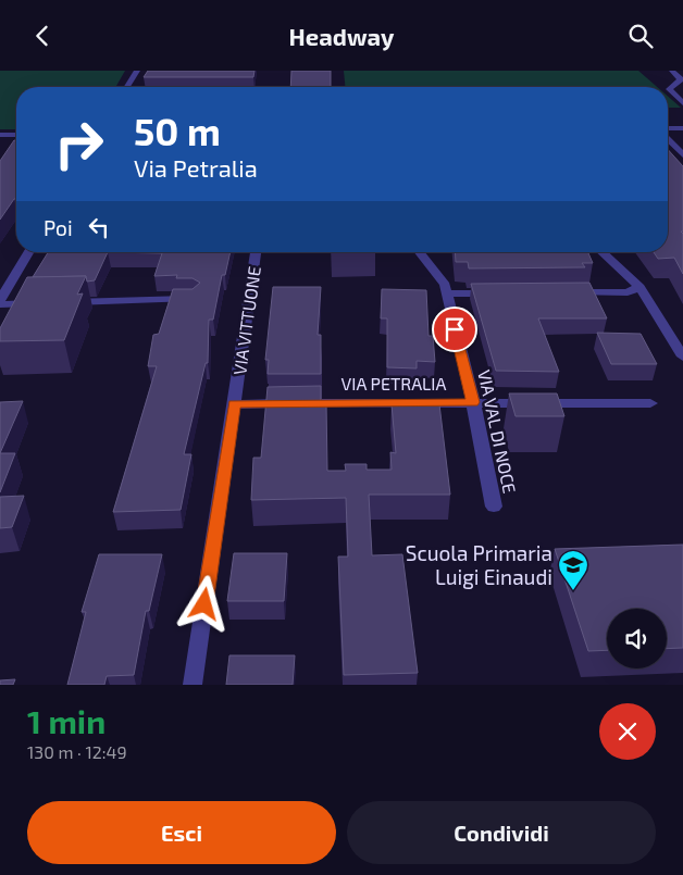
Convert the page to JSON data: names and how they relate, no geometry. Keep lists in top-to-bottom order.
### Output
{
  "streets": {
    "street": ["VIA VITTUONE", "VIA PETRALIA", "VIA VAL DI NOCE"]
  },
  "crossings": [
    ["VIA VITTUONE", "VIA PETRALIA"],
    ["VIA PETRALIA", "VIA VAL DI NOCE"]
  ],
  "places": {
    "school or university": ["Scuola Primaria Luigi Einaudi"]
  },
  "page": {
    "header": "Headway",
    "turn": ["50 m", "Via Petralia"],
    "then": "Poi",
    "heading": ["1 min", "130 m · 12:49"],
    "buttons": ["Esci", "Condividi"]
  }
}
